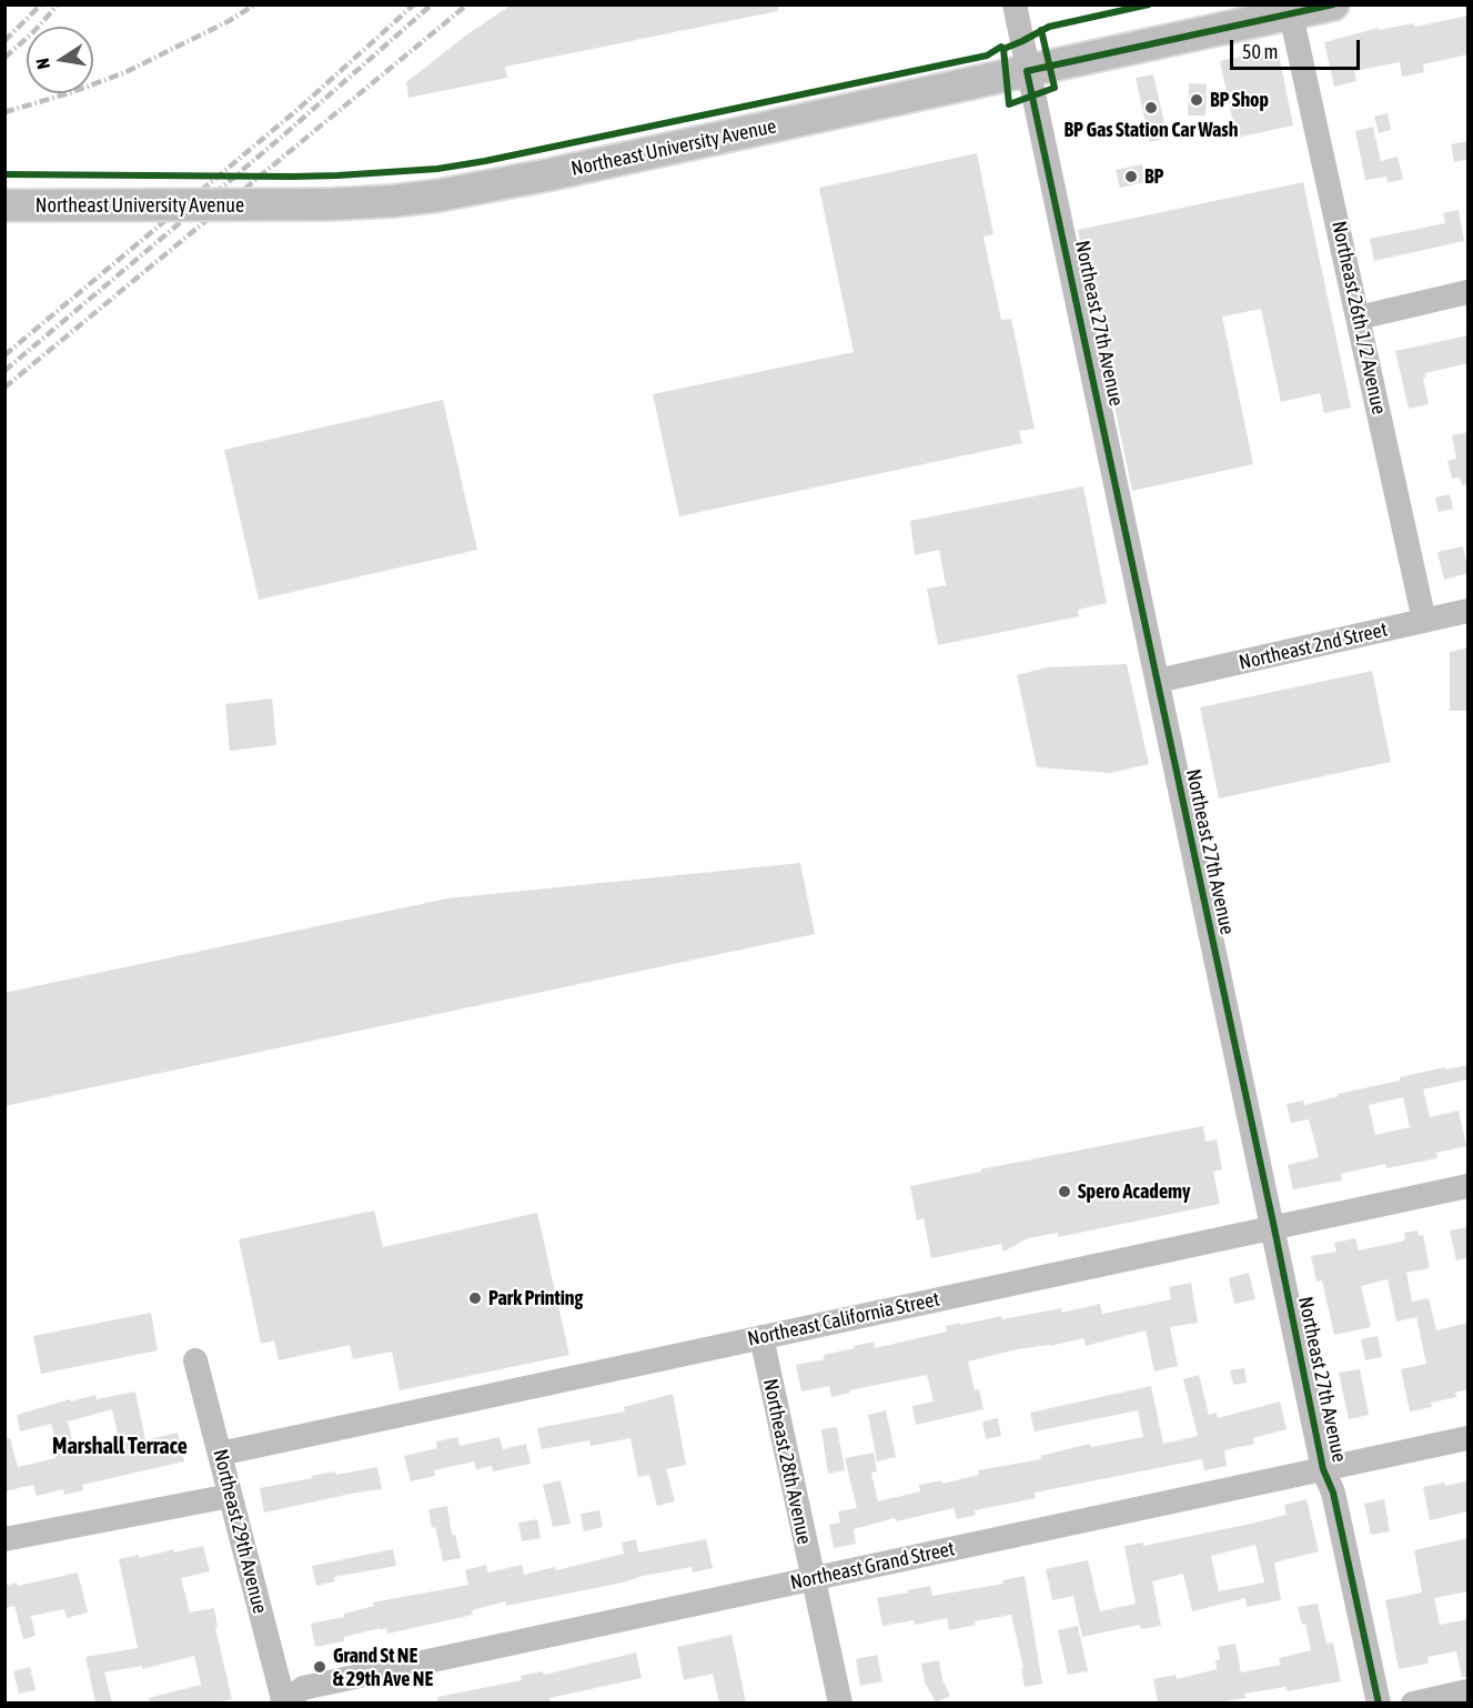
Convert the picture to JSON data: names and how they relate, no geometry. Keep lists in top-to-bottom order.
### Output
{
  "streets": {
    "main road": ["Northeast University Avenue"],
    "street": [
      "Northeast 26th 1/2 Avenue",
      "Northeast 27th Avenue",
      "Northeast 2nd Street",
      "Northeast California Street",
      "Northeast 28th Avenue",
      "Northeast 29th Avenue",
      "Northeast Grand Street"
    ]
  },
  "crossings": [
    ["Northeast University Avenue", "Northeast 26th 1/2 Avenue"],
    ["Northeast University Avenue", "Northeast 27th Avenue"],
    ["Northeast 26th 1/2 Avenue", "Northeast 2nd Street"],
    ["Northeast 27th Avenue", "Northeast 2nd Street"],
    ["Northeast 27th Avenue", "Northeast California Street"],
    ["Northeast 27th Avenue", "Northeast Grand Street"],
    ["Northeast California Street", "Northeast 28th Avenue"],
    ["Northeast California Street", "Northeast 29th Avenue"],
    ["Northeast 28th Avenue", "Northeast Grand Street"],
    ["Northeast 29th Avenue", "Northeast Grand Street"]
  ],
  "districts": ["Marshall Terrace"],
  "places": [
    "BP Shop",
    "BP Gas Station Car Wash",
    "BP",
    "Spero Academy",
    "Park Printing",
    "Grand St NE & 29th Ave NE"
  ],
  "scale_bar": "50 m",
  "north": "left"
}
